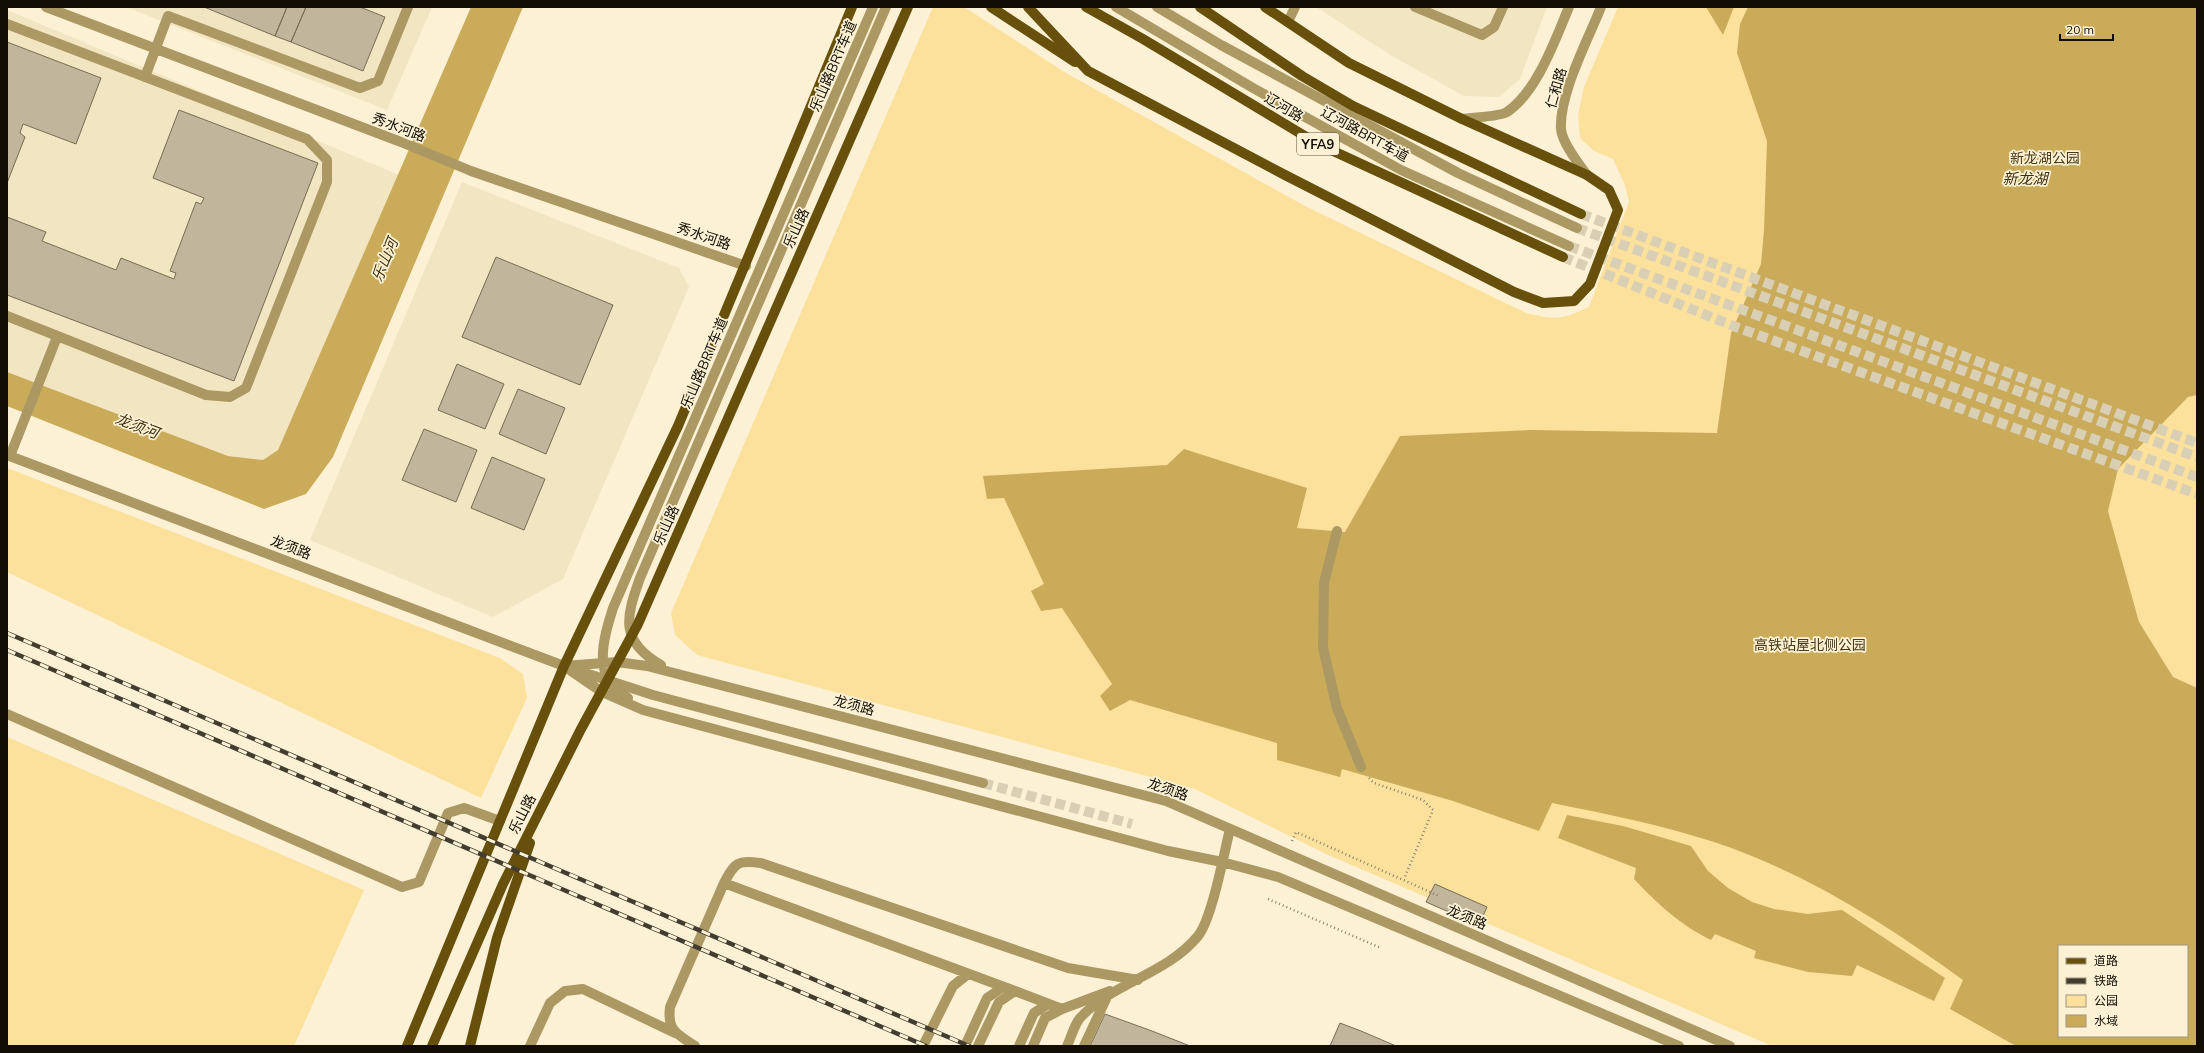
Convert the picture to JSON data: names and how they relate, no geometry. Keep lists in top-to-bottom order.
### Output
{
  "streets": {
    "main road": ["辽河路", "YFA9", "乐山路"],
    "street": [
      "乐山路BRT车道",
      "仁和路",
      "秀水河路",
      "辽河路BRT车道",
      "龙须路"
    ]
  },
  "crossings": [
    ["乐山路BRT车道", "乐山路"],
    ["乐山路BRT车道", "龙须路"],
    ["秀水河路", "乐山路"],
    ["乐山路", "龙须路"]
  ],
  "water": ["新龙湖", "乐山河", "龙须河"],
  "parks": ["新龙湖公园", "高铁站屋北侧公园"],
  "legend": [
    "道路",
    "铁路",
    "公园",
    "水域"
  ],
  "scale_bar": "20 m"
}
